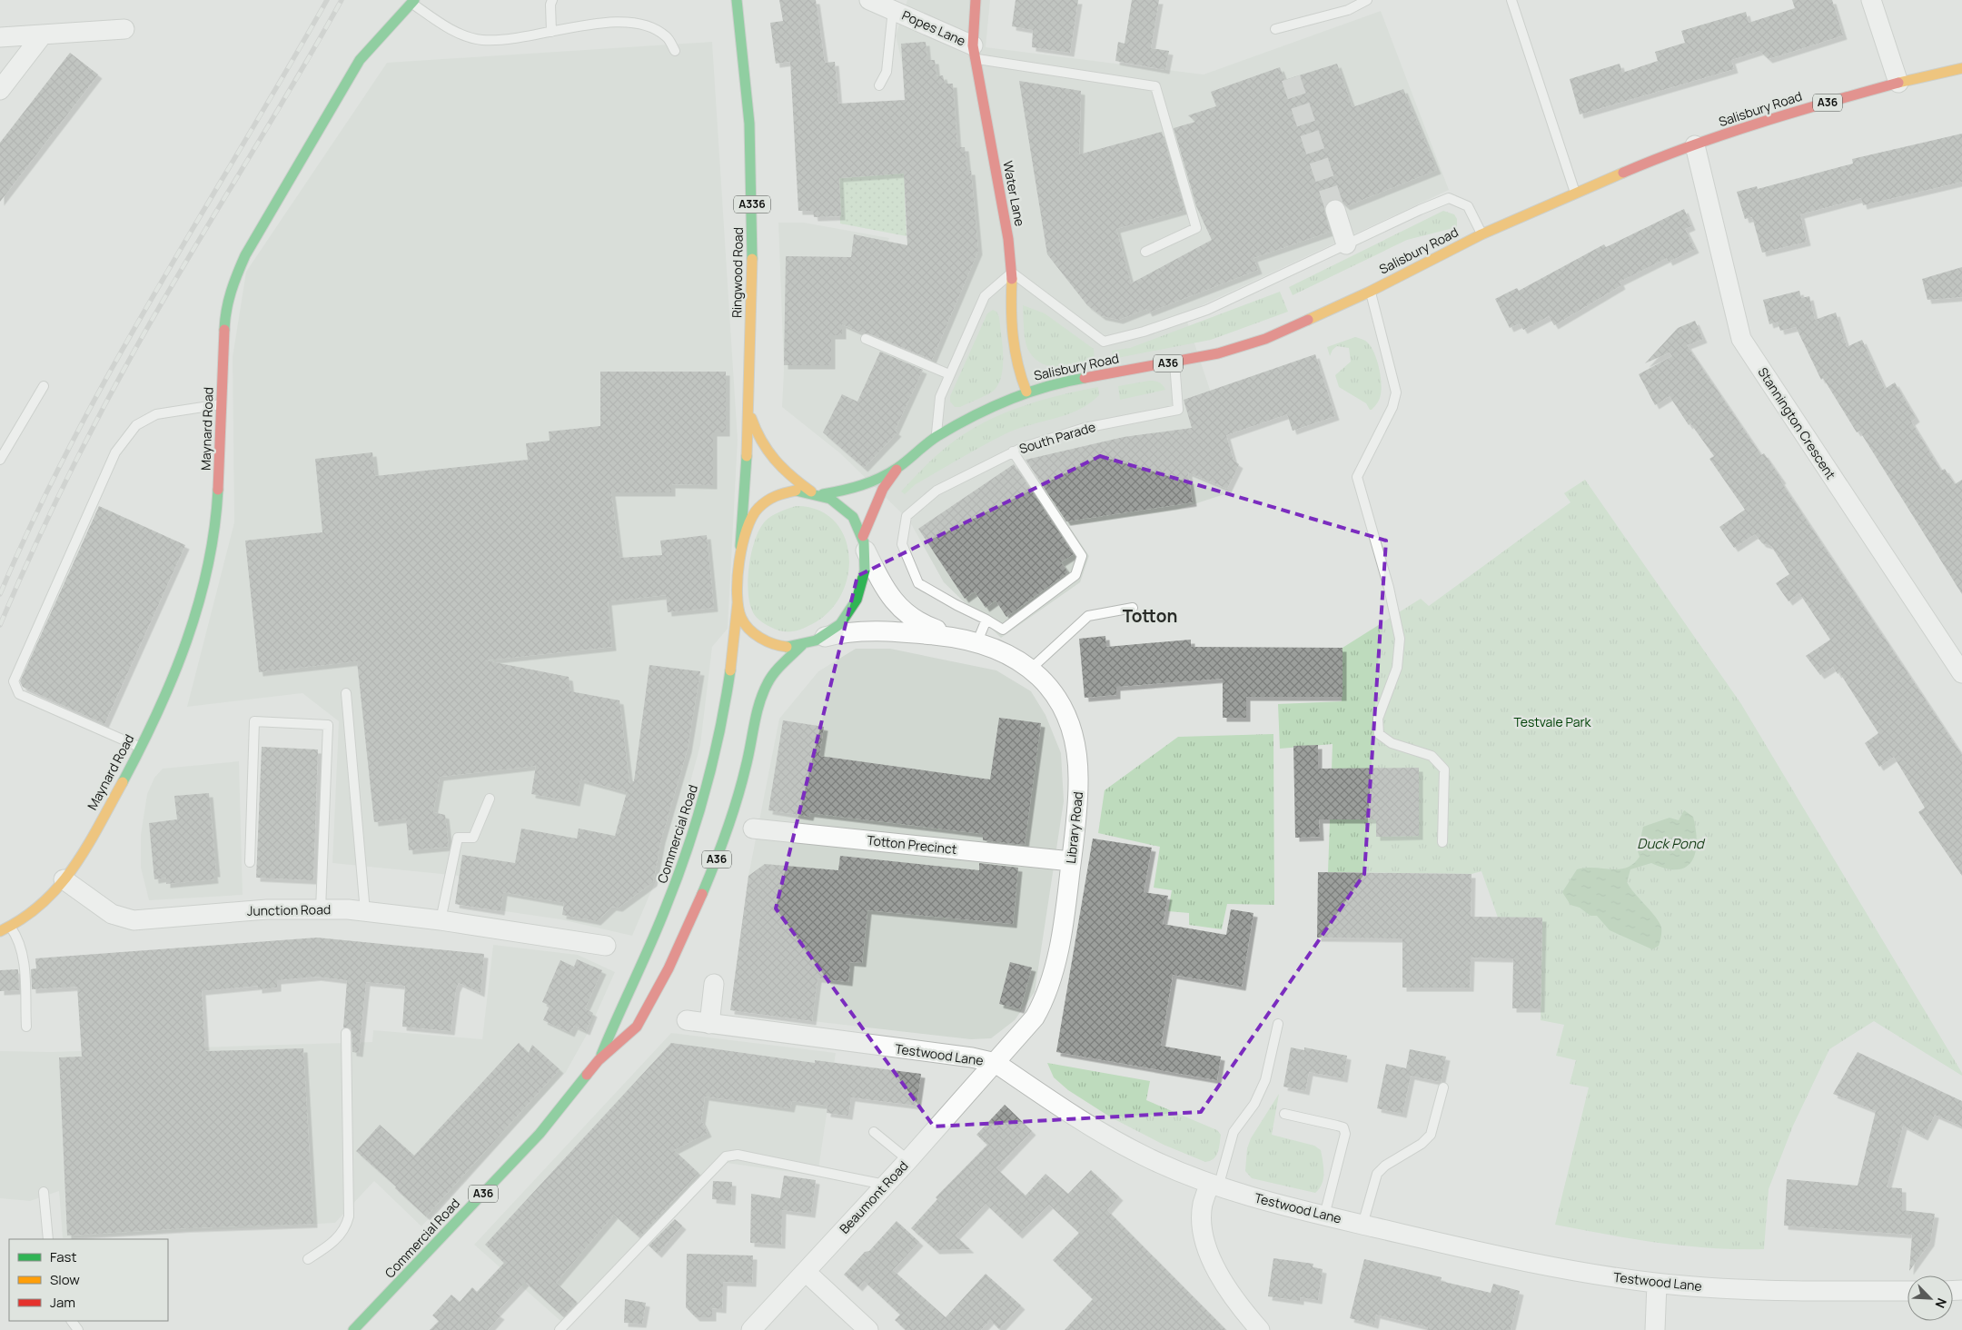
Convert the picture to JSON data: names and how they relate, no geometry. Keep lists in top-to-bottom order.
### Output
{
  "streets": {
    "main road": [
      "A36",
      "Salisbury Road",
      "Water Lane",
      "A336",
      "Ringwood Road",
      "Maynard Road",
      "Commercial Road"
    ],
    "street": [
      "Popes Lane",
      "Stannington Crescent",
      "Library Road",
      "Totton Precinct",
      "Junction Road",
      "Testwood Lane",
      "Beaumont Road"
    ],
    "lane": ["South Parade"]
  },
  "crossings": [
    ["Popes Lane", "Water Lane"],
    ["Salisbury Road", "Water Lane"],
    ["Salisbury Road", "Ringwood Road"],
    ["Salisbury Road", "Stannington Crescent"],
    ["Salisbury Road", "South Parade"],
    ["Salisbury Road", "Library Road"],
    ["Salisbury Road", "Commercial Road"],
    ["Ringwood Road", "Library Road"],
    ["Ringwood Road", "Commercial Road"],
    ["Maynard Road", "Junction Road"],
    ["Library Road", "Commercial Road"],
    ["Library Road", "Totton Precinct"],
    ["Library Road", "Testwood Lane"],
    ["Library Road", "Beaumont Road"],
    ["Testwood Lane", "Beaumont Road"]
  ],
  "districts": ["Totton"],
  "water": ["Duck Pond"],
  "parks": ["Testvale Park"],
  "legend": ["Fast", "Slow", "Jam"],
  "north": "bottom right"
}
